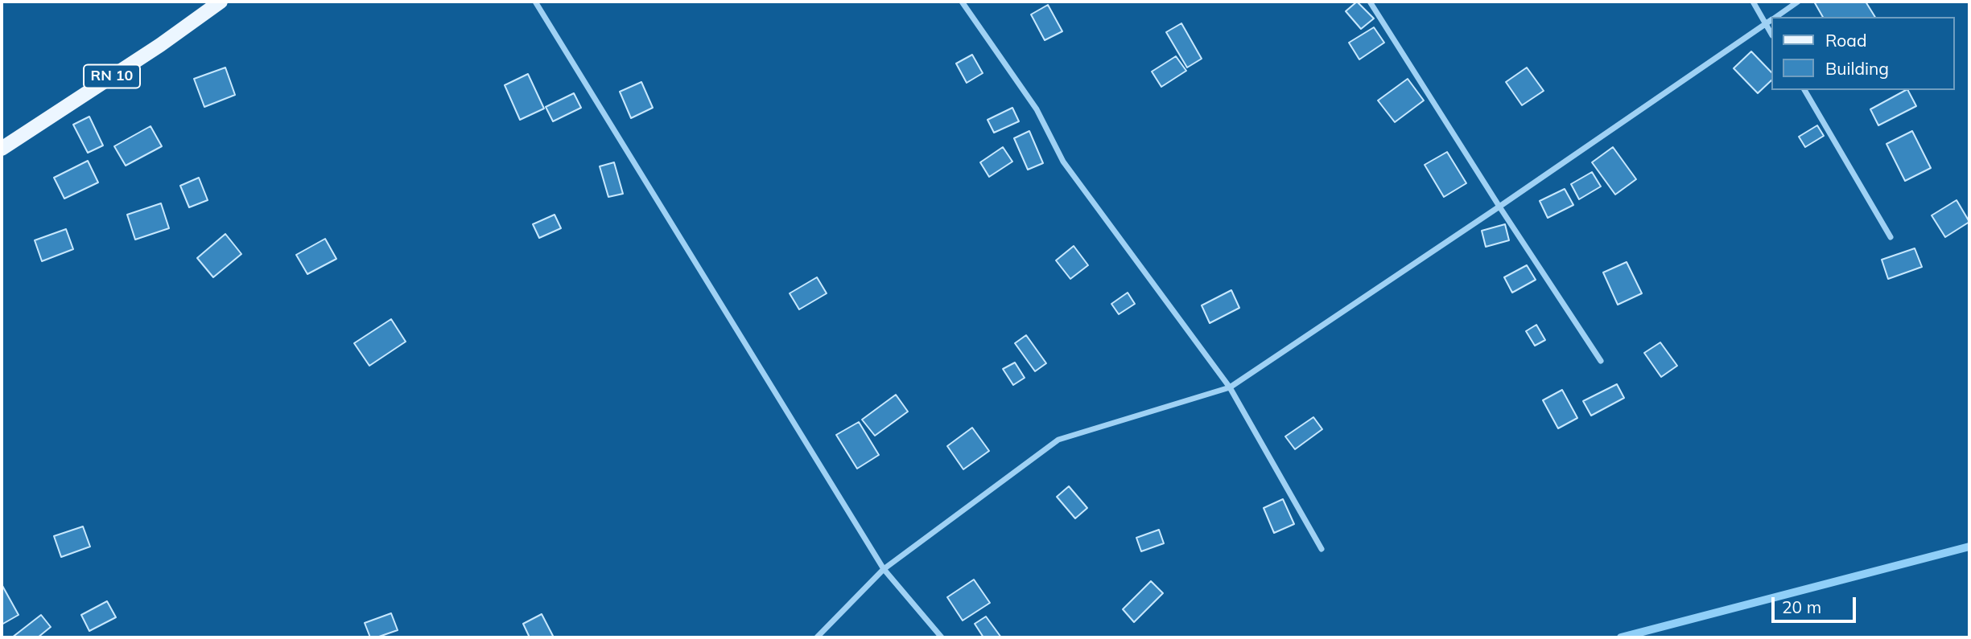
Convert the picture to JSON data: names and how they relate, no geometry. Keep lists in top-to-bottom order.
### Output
{
  "streets": {
    "main road": ["RN 10"]
  },
  "legend": ["Road", "Building"],
  "scale_bar": "20 m"
}
